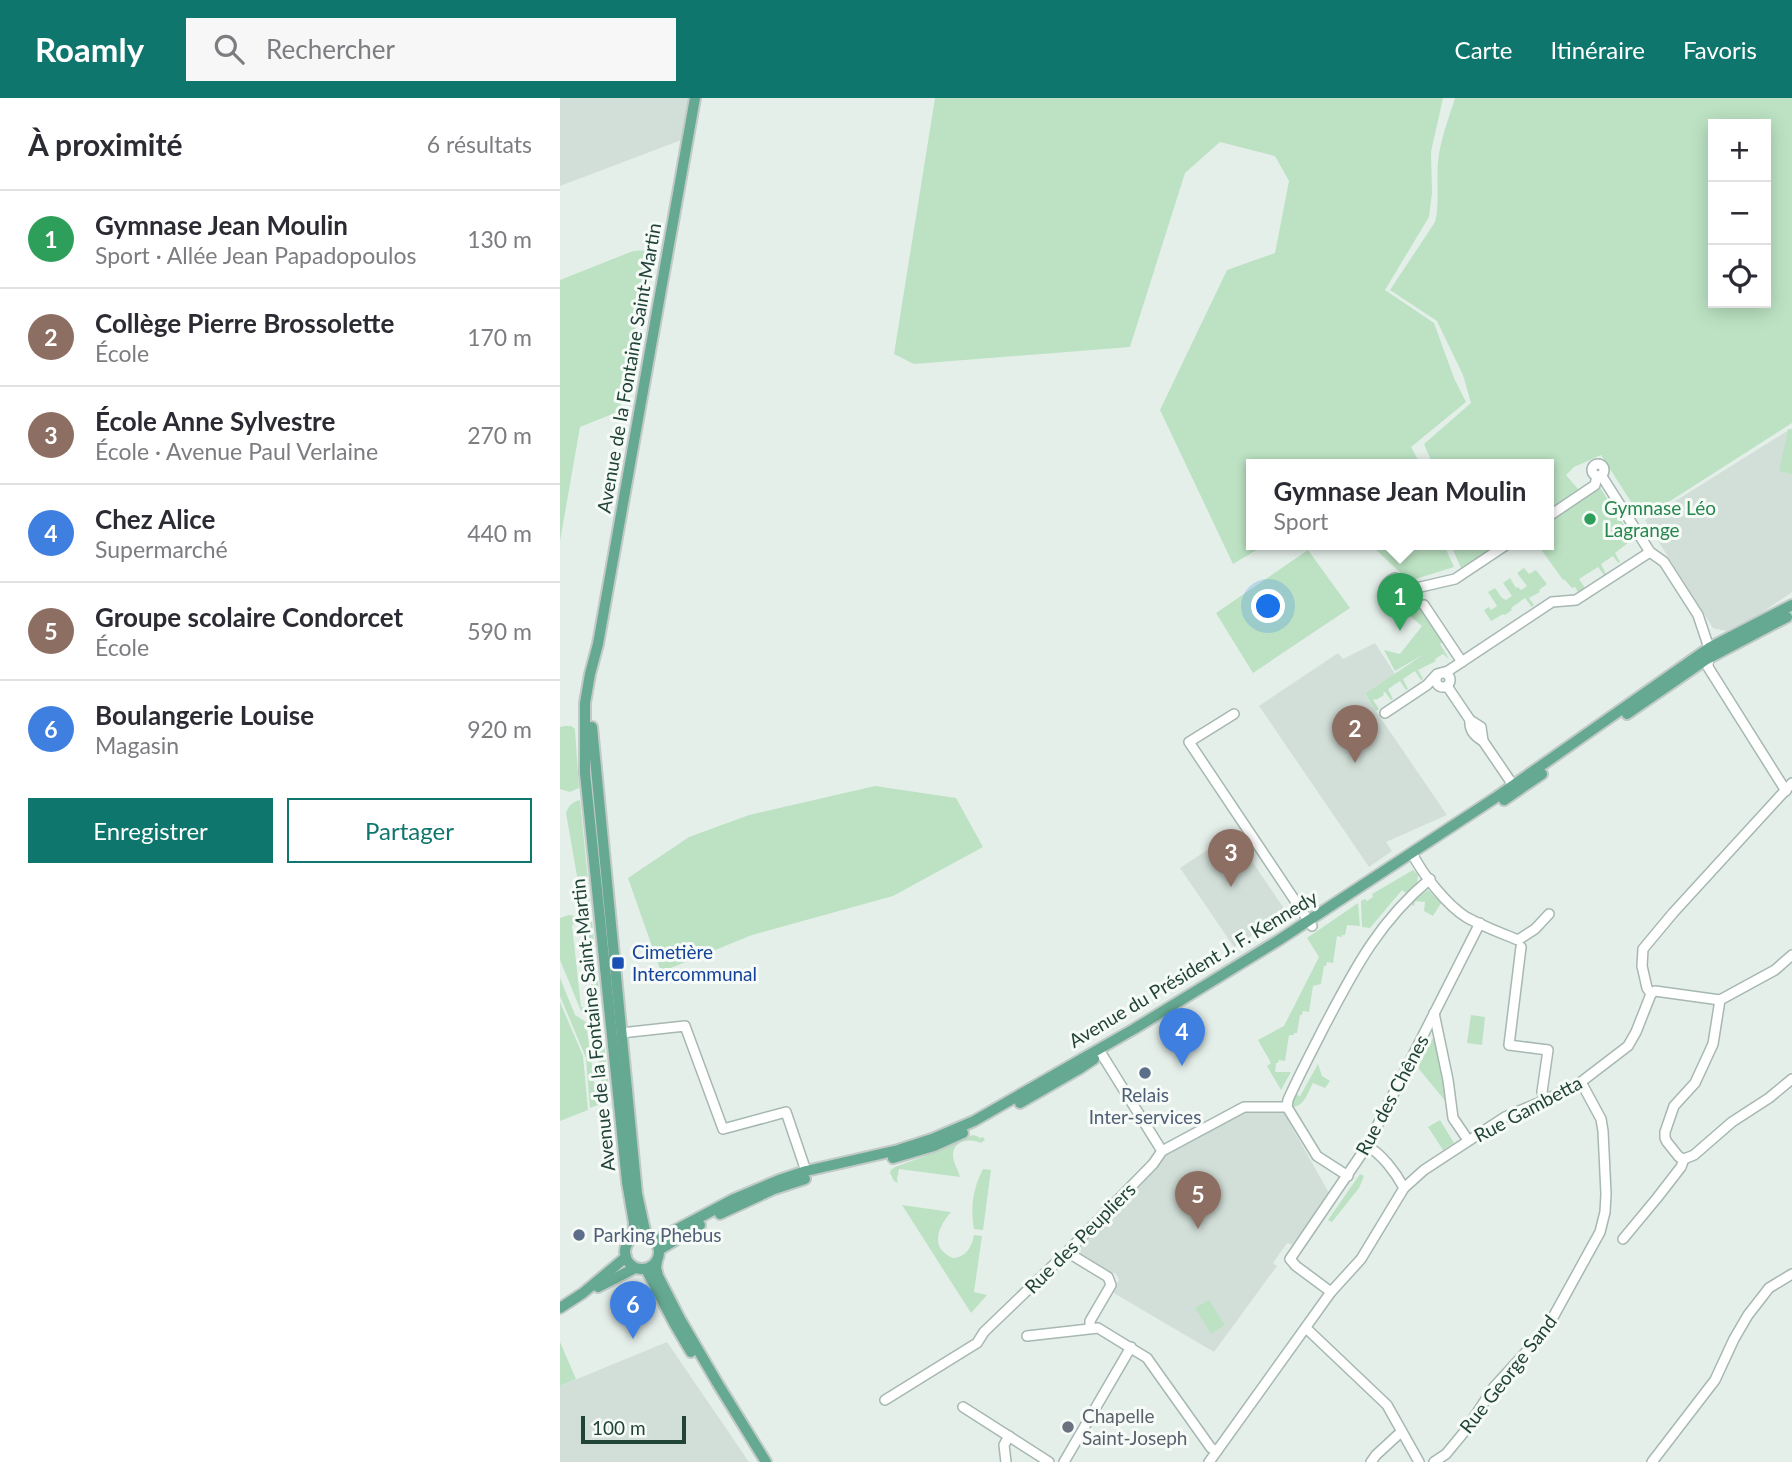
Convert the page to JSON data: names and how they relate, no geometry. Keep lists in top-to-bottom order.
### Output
{
  "streets": {
    "main road": ["Avenue de la Fontaine Saint-Martin", "Avenue du Président J. F. Kennedy"],
    "street": [
      "Rue des Chênes",
      "Rue Gambetta",
      "Rue des Peupliers",
      "Rue George Sand"
    ]
  },
  "crossings": [
    ["Avenue de la Fontaine Saint-Martin", "Avenue du Président J. F. Kennedy"],
    ["Rue des Chênes", "Rue Gambetta"],
    ["Rue Gambetta", "Rue George Sand"]
  ],
  "places": {
    "other": [
      "Gymnase Léo Lagrange",
      "Relais Inter-services",
      "Parking Phebus",
      "Chapelle Saint-Joseph"
    ],
    "transit": ["Cimetière Intercommunal"]
  },
  "scale_bar": "100 m",
  "page": {
    "header": "Roamly",
    "search": "Rechercher",
    "nav": ["Carte", "Itinéraire", "Favoris"],
    "heading": ["À proximité", "6 résultats"],
    "map_buttons": ["+", "−"],
    "list": [
      {
        "mark": "1",
        "name": "Gymnase Jean Moulin",
        "note": "Sport · Allée Jean Papadopoulos",
        "value": "130 m"
      },
      {
        "mark": "2",
        "name": "Collège Pierre Brossolette",
        "note": "École",
        "value": "170 m"
      },
      {
        "mark": "3",
        "name": "École Anne Sylvestre",
        "note": "École · Avenue Paul Verlaine",
        "value": "270 m"
      },
      {
        "mark": "4",
        "name": "Chez Alice",
        "note": "Supermarché",
        "value": "440 m"
      },
      {
        "mark": "5",
        "name": "Groupe scolaire Condorcet",
        "note": "École",
        "value": "590 m"
      },
      {
        "mark": "6",
        "name": "Boulangerie Louise",
        "note": "Magasin",
        "value": "920 m"
      }
    ],
    "popup": ["Gymnase Jean Moulin", "Sport"],
    "pins": [
      "1",
      "2",
      "3",
      "4",
      "5",
      "6"
    ],
    "buttons": ["Enregistrer", "Partager"],
    "scale": "100 m"
  }
}
